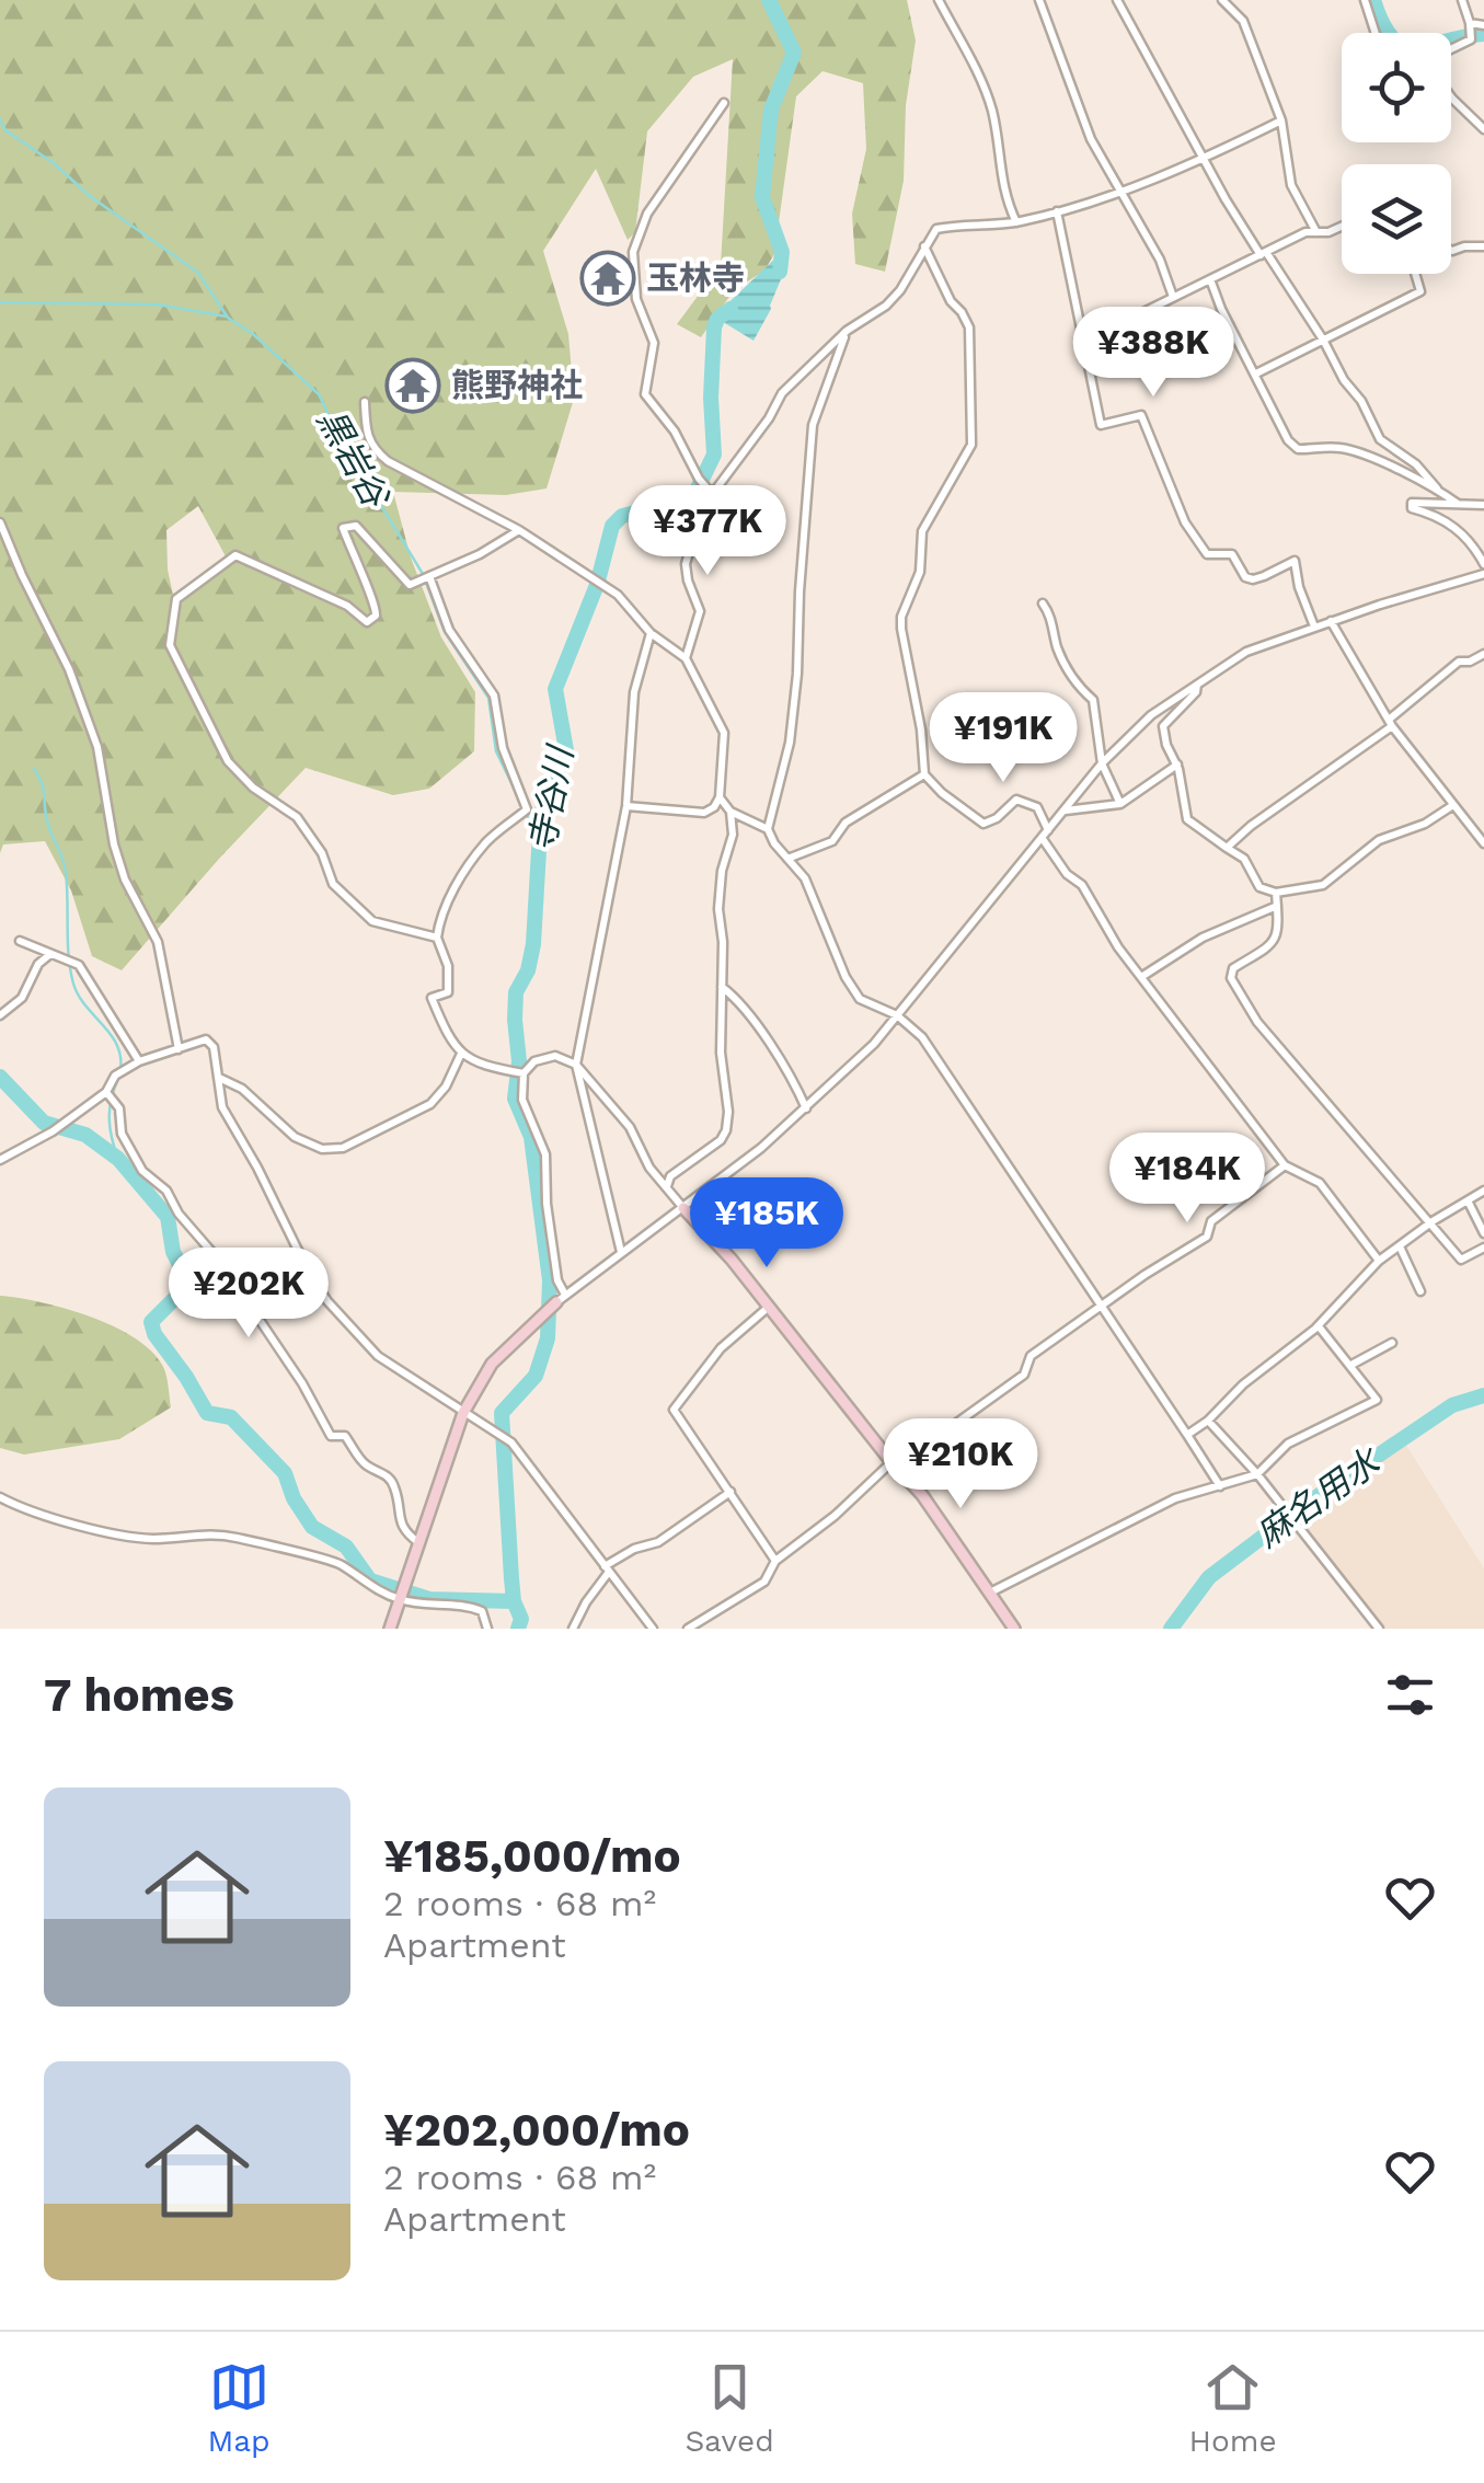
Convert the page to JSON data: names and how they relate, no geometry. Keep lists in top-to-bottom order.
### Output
{
  "water": ["黒岩谷", "寺谷川", "麻名用水"],
  "places": {
    "temple": ["玉林寺", "熊野神社"]
  },
  "page": {
    "price": [
      "¥388K",
      "¥377K",
      "¥191K",
      "¥184K",
      "¥185K",
      "¥202K",
      "¥210K"
    ],
    "heading": "7 homes",
    "list": [
      {
        "name": "¥185,000/mo",
        "note": "2 rooms · 68 m² · Apartment"
      },
      {
        "name": "¥202,000/mo",
        "note": "2 rooms · 68 m² · Apartment"
      }
    ],
    "tabs": ["Map", "Saved", "Home"]
  }
}
